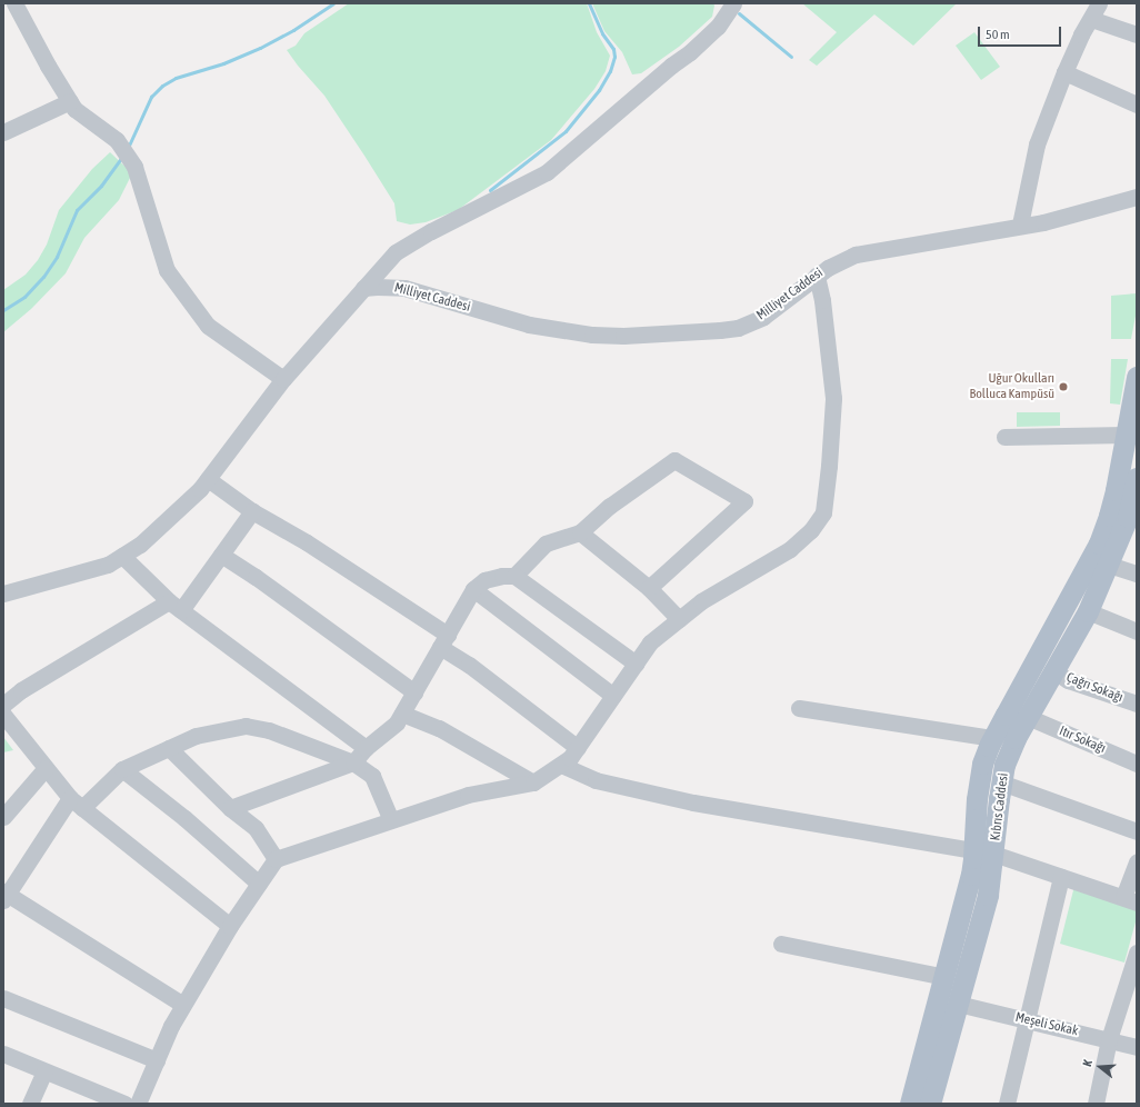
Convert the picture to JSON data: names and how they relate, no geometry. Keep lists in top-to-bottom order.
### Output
{
  "streets": {
    "main road": ["Kıbrıs Caddesi"],
    "street": [
      "Milliyet Caddesi",
      "Çağrı Sokağı",
      "Itır Sokağı",
      "Meşeli Sokak"
    ]
  },
  "crossings": [
    ["Çağrı Sokağı", "Kıbrıs Caddesi"],
    ["Itır Sokağı", "Kıbrıs Caddesi"],
    ["Kıbrıs Caddesi", "Meşeli Sokak"]
  ],
  "places": ["Uğur Okulları Bolluca Kampüsü"],
  "scale_bar": "50 m",
  "north": "left"
}
